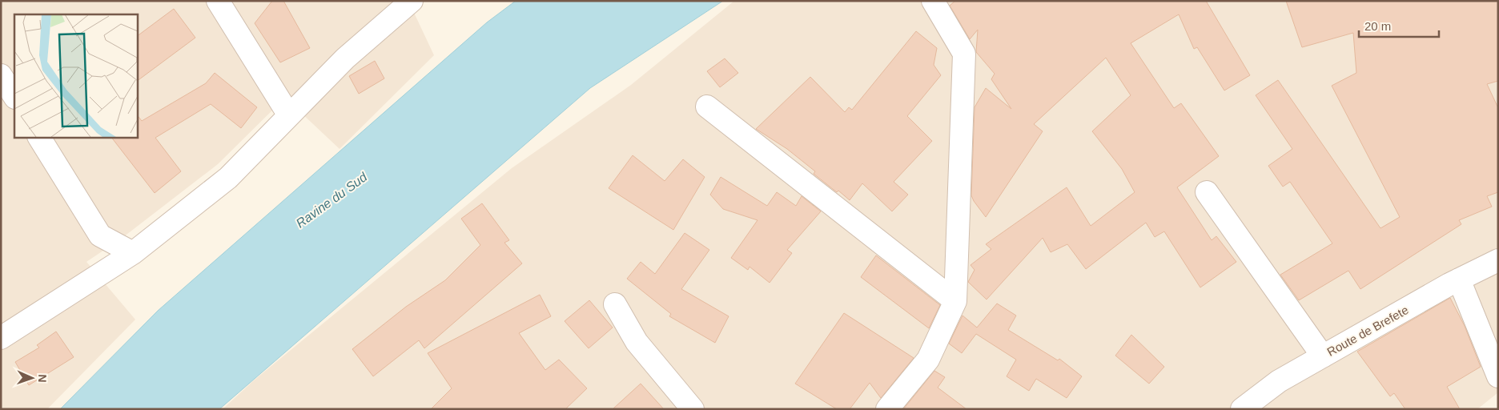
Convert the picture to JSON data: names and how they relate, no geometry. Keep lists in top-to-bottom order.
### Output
{
  "streets": {
    "street": ["Route de Brefete"]
  },
  "water": ["Ravine du Sud"],
  "scale_bar": "20 m",
  "north": "right"
}
